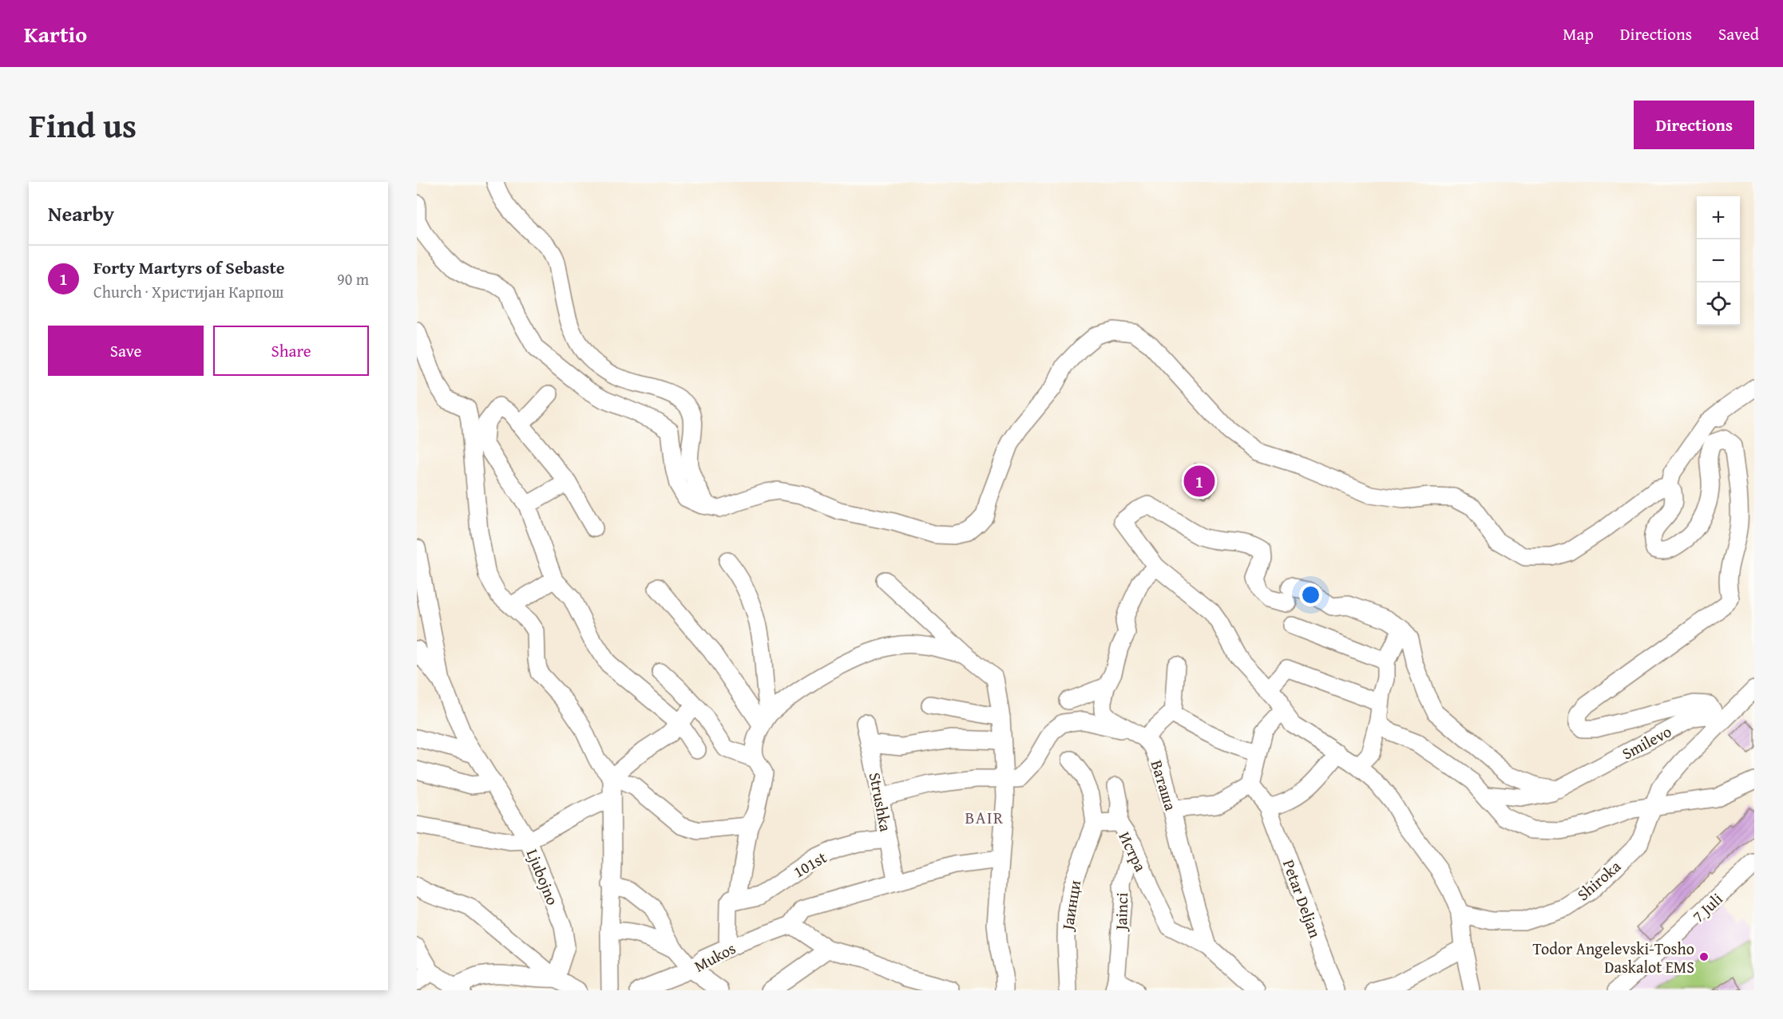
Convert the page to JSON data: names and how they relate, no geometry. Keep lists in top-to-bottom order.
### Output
{
  "streets": {
    "street": [
      "Smilevo",
      "Ваташа",
      "Strushka",
      "Истра",
      "101st",
      "Ljubojno",
      "Shiroka",
      "Petar Deljan",
      "Јаинци",
      "7 Juli",
      "Jainci",
      "Mukos"
    ]
  },
  "crossings": [
    ["Smilevo", "Shiroka"],
    ["Ваташа", "Истра"],
    ["Strushka", "101st"],
    ["Истра", "Јаинци"],
    ["Истра", "Jainci"]
  ],
  "districts": ["BAIR"],
  "places": ["Todor Angelevski-Tosho Daskalot EMS"],
  "page": {
    "header": "Kartio",
    "nav": ["Map", "Directions", "Saved"],
    "title": "Find us",
    "buttons": [
      "Directions",
      ["Save", "Share"]
    ],
    "heading": "Nearby",
    "map_buttons": ["+", "−"],
    "list": [
      {
        "mark": "1",
        "name": "Forty Martyrs of Sebaste",
        "note": "Church · Христијан Карпош",
        "value": "90 m"
      }
    ],
    "pins": "1"
  }
}
